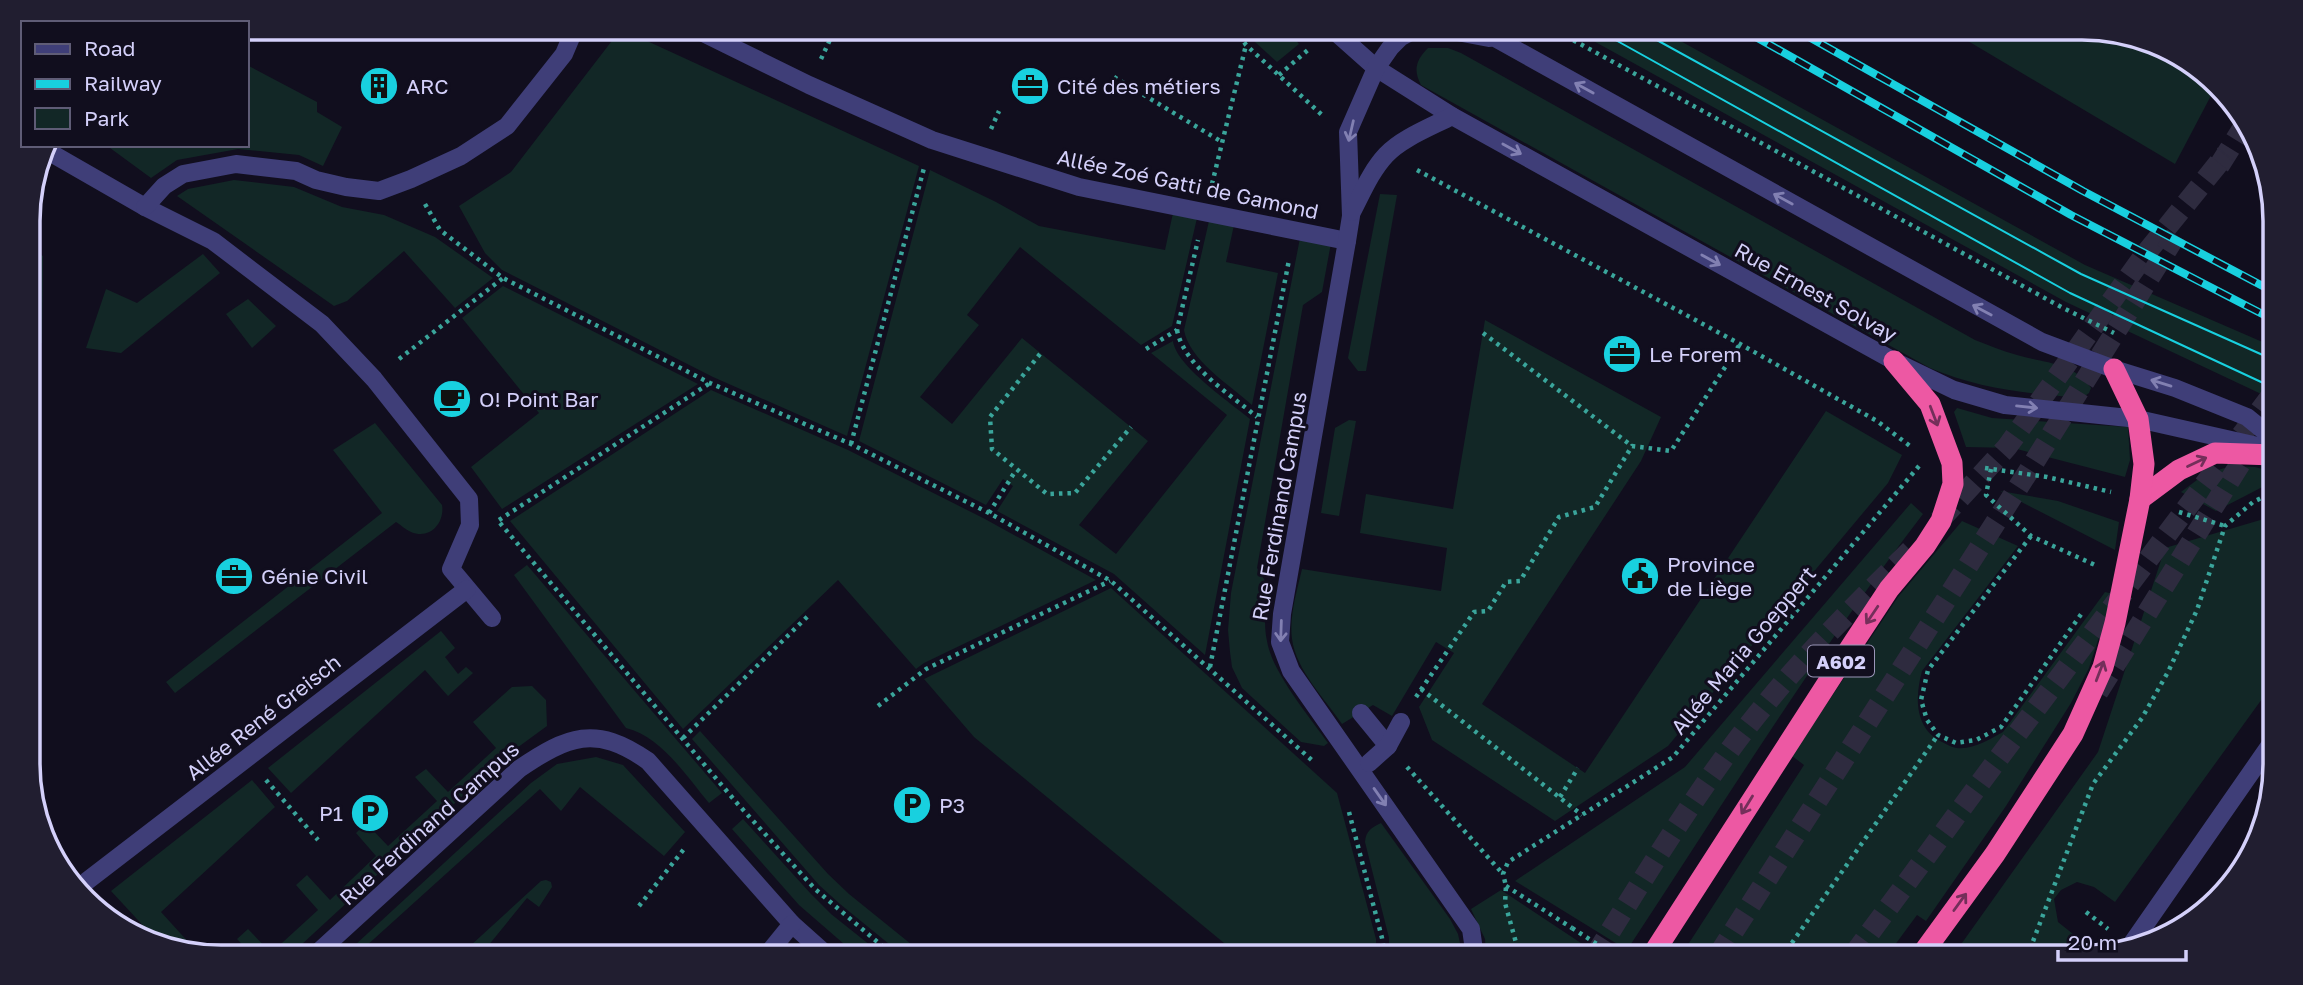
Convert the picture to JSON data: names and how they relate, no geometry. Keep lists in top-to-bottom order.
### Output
{
  "streets": {
    "highway": ["A602"],
    "street": [
      "Allée Zoé Gatti de Gamond",
      "Rue Ernest Solvay",
      "Rue Ferdinand Campus",
      "Allée René Greisch"
    ],
    "path": ["Allée Maria Goeppert"]
  },
  "crossings": [
    ["Allée Zoé Gatti de Gamond", "Rue Ferdinand Campus"],
    ["Rue Ernest Solvay", "A602"]
  ],
  "one_way": ["Rue Ferdinand Campus"],
  "places": {
    "building": ["ARC"],
    "office": ["Cité des métiers", "Le Forem", "Génie Civil"],
    "cafe": ["O! Point Bar"],
    "public building": ["Province de Liège"],
    "parking": ["P3", "P1"]
  },
  "legend": ["Road", "Railway", "Park"],
  "scale_bar": "20 m"
}
